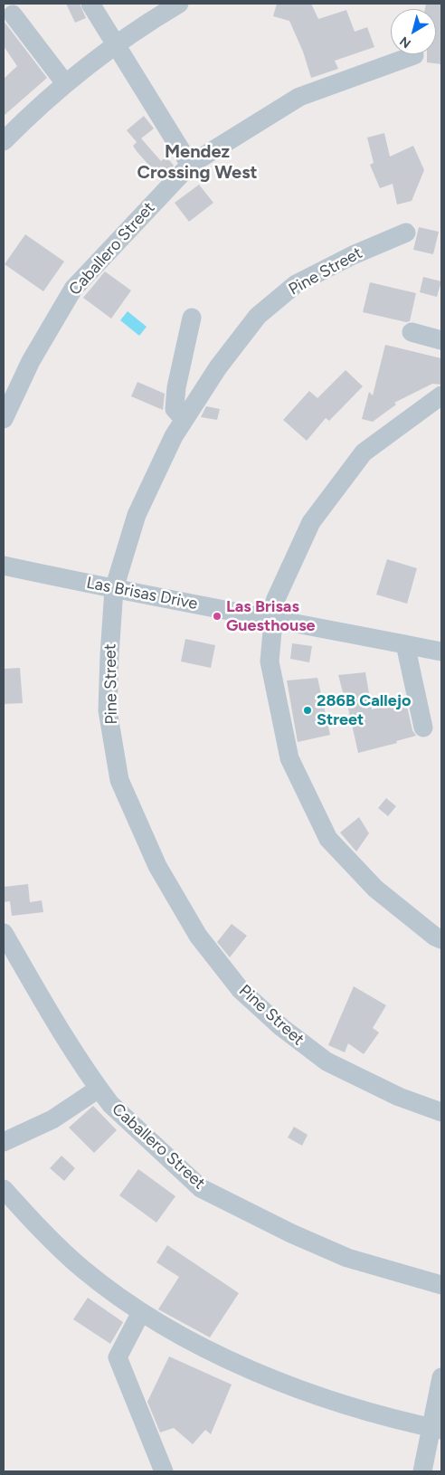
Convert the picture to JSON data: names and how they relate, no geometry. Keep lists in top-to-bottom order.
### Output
{
  "streets": {
    "street": ["Caballero Street", "Pine Street", "Las Brisas Drive"]
  },
  "crossings": [
    ["Pine Street", "Las Brisas Drive"]
  ],
  "districts": ["Mendez Crossing West"],
  "places": ["Las Brisas Guesthouse", "286B Callejo Street"],
  "north": "bottom left"
}
